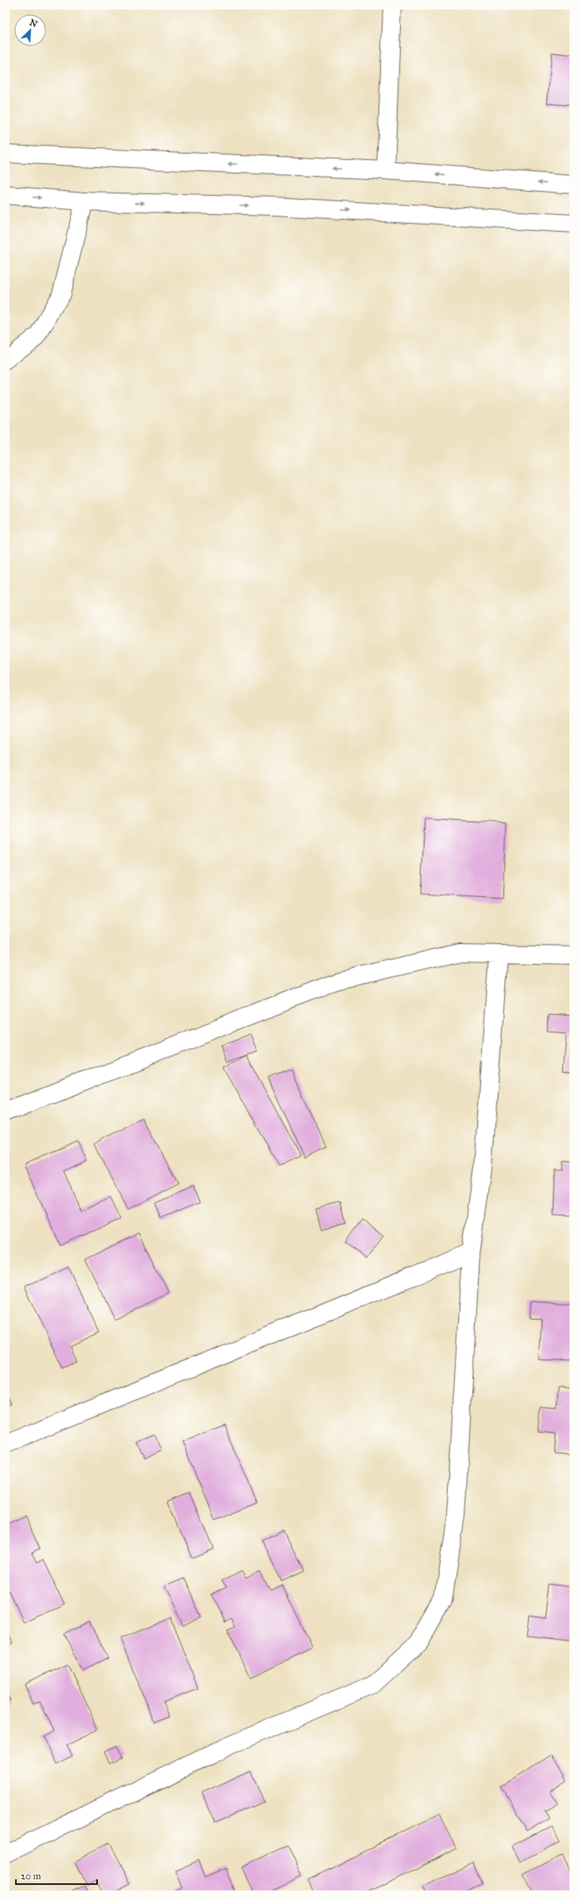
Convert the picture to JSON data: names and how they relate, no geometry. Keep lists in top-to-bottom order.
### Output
{
  "scale_bar": "20 m",
  "north": "top right"
}
